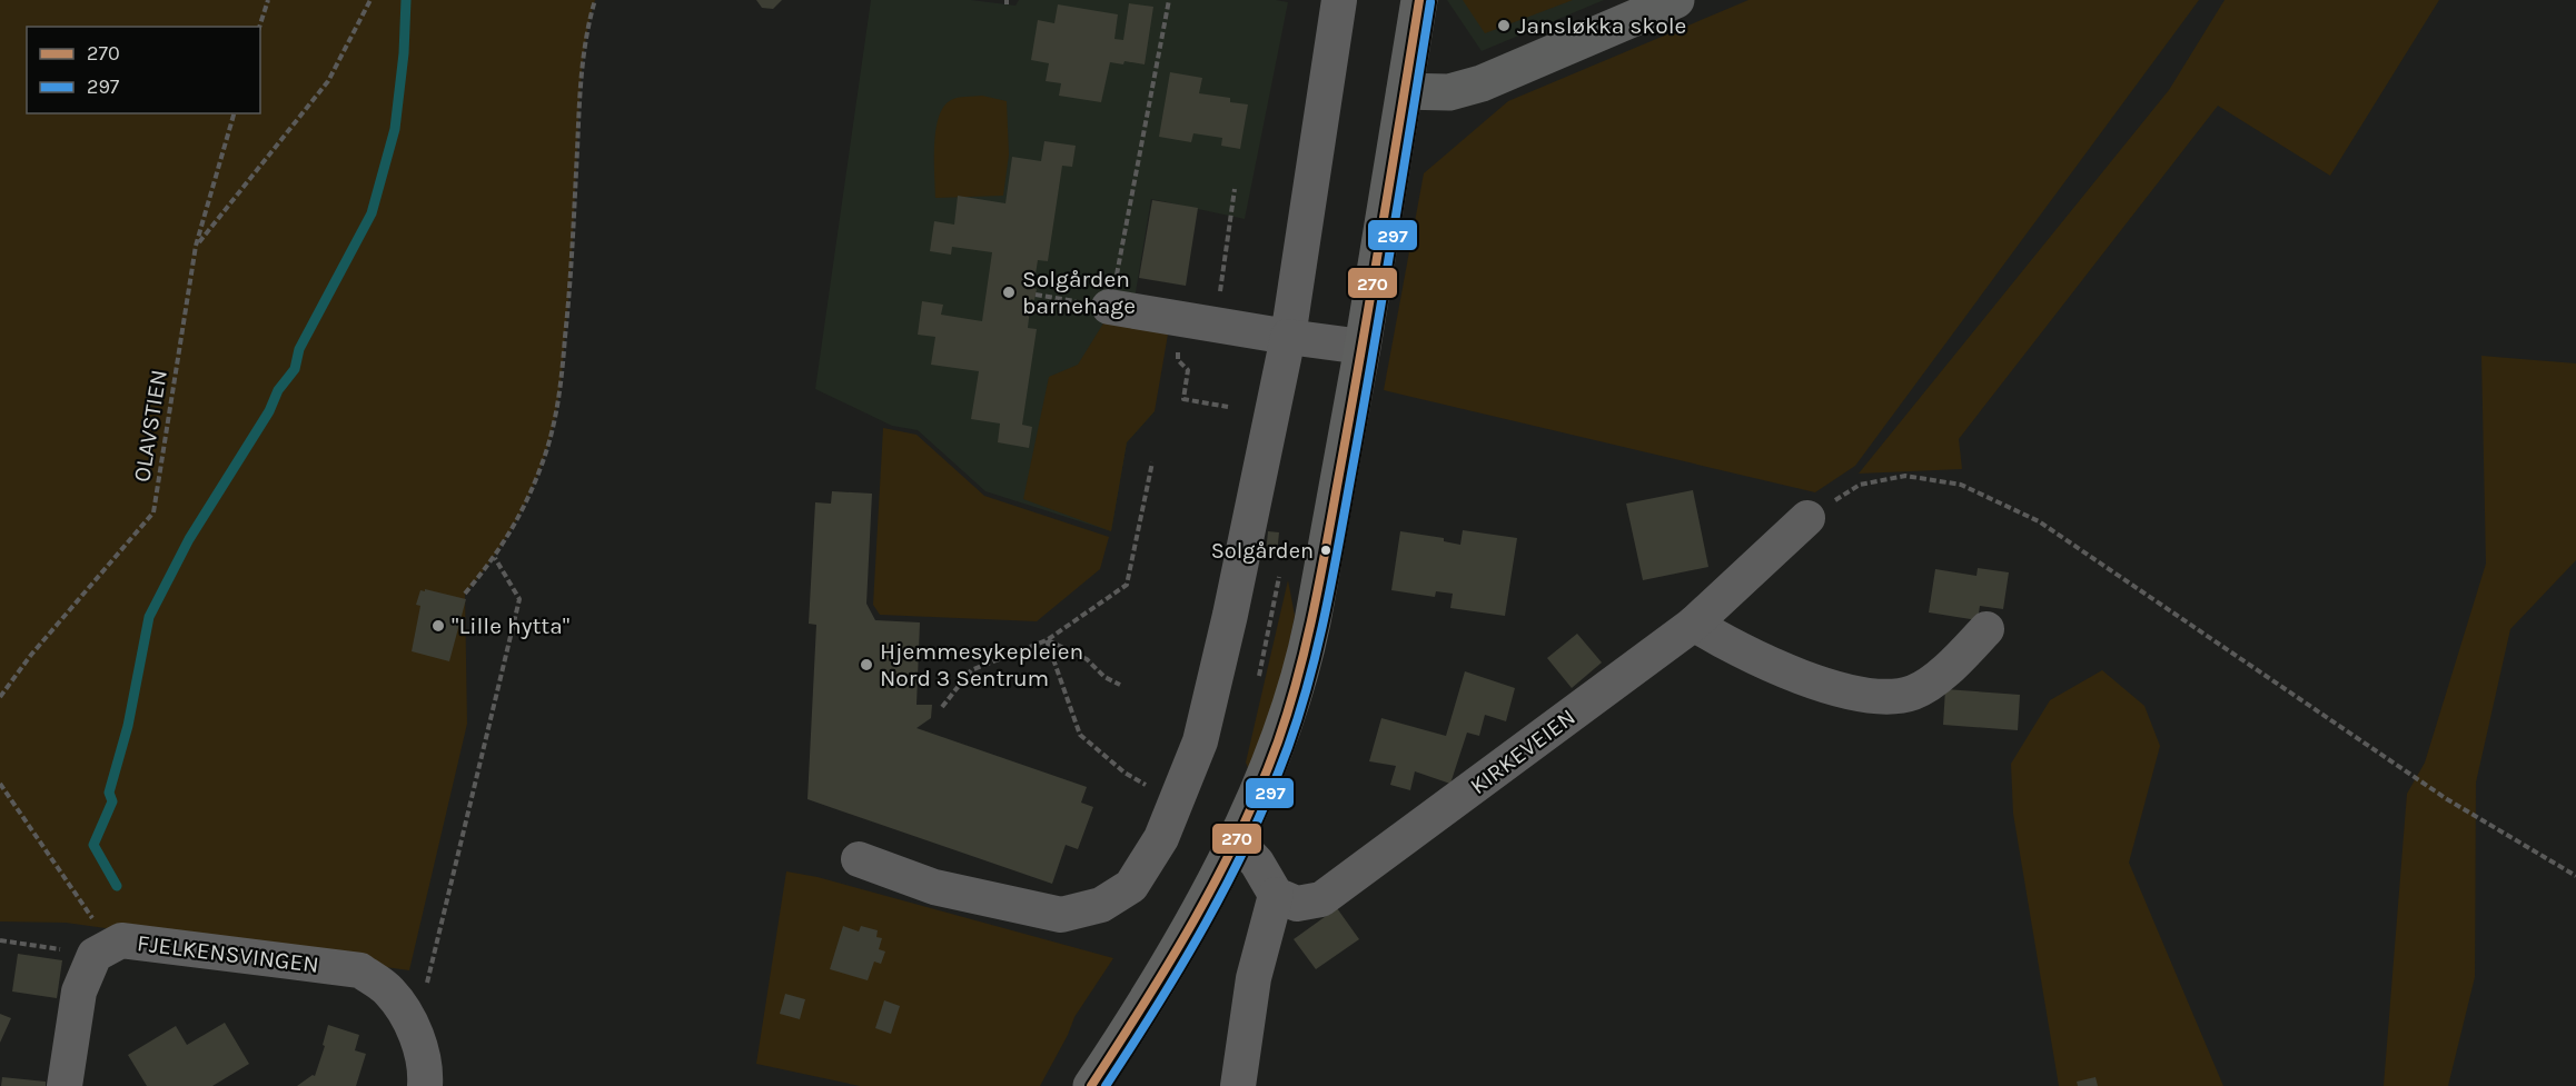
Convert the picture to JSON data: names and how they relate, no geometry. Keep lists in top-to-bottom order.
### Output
{
  "streets": {
    "street": ["KIRKEVEIEN", "FJELKENSVINGEN"],
    "path": ["OLAVSTIEN"]
  },
  "places": [
    "Jansløkka skole",
    "Solgården barnehage",
    "Solgården",
    "\"Lille hytta\"",
    "Hjemmesykepleien Nord 3 Sentrum"
  ],
  "lines": ["transit line 270", "transit line 297"],
  "legend": ["270", "297"]
}
